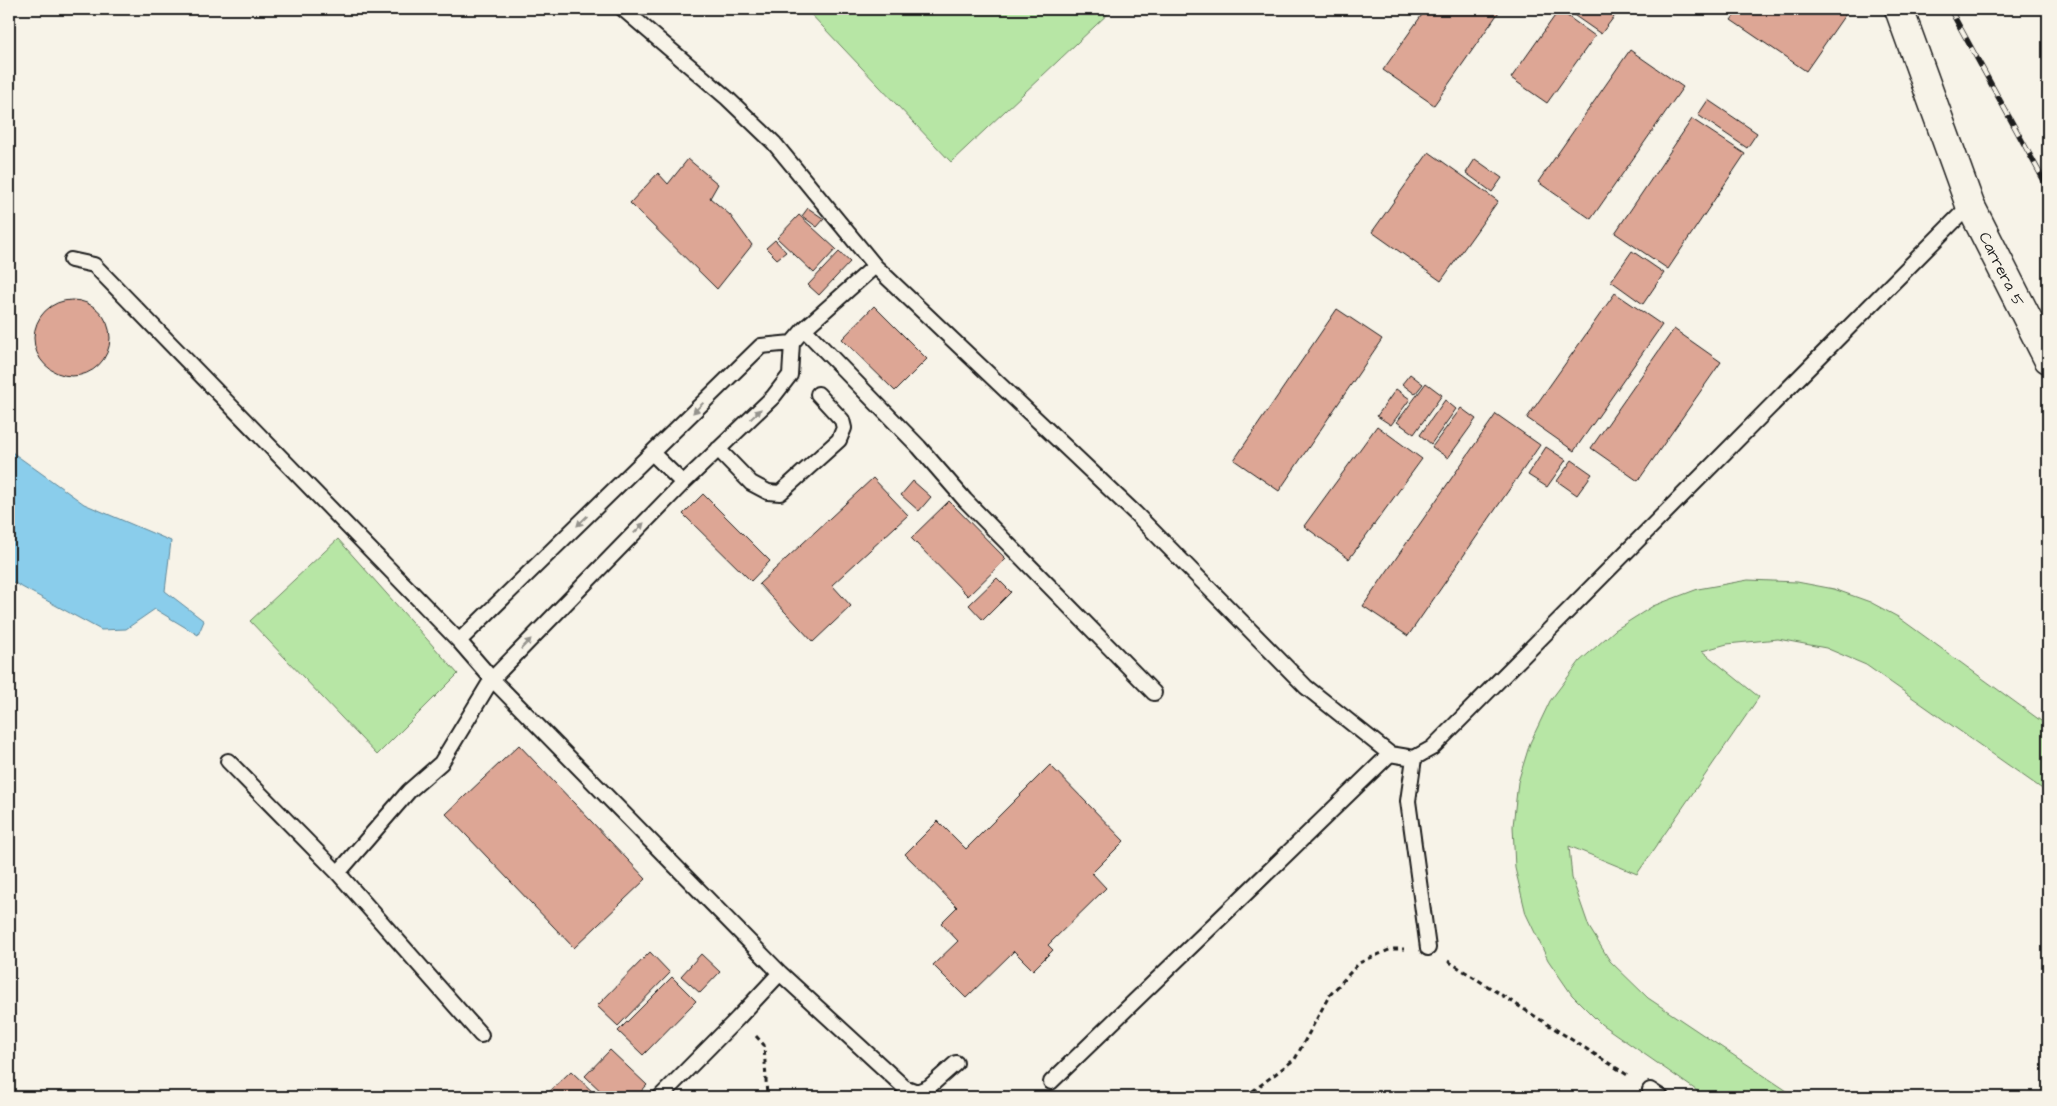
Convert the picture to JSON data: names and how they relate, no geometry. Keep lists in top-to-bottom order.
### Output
{
  "streets": {
    "street": ["Carrera 5"]
  }
}
